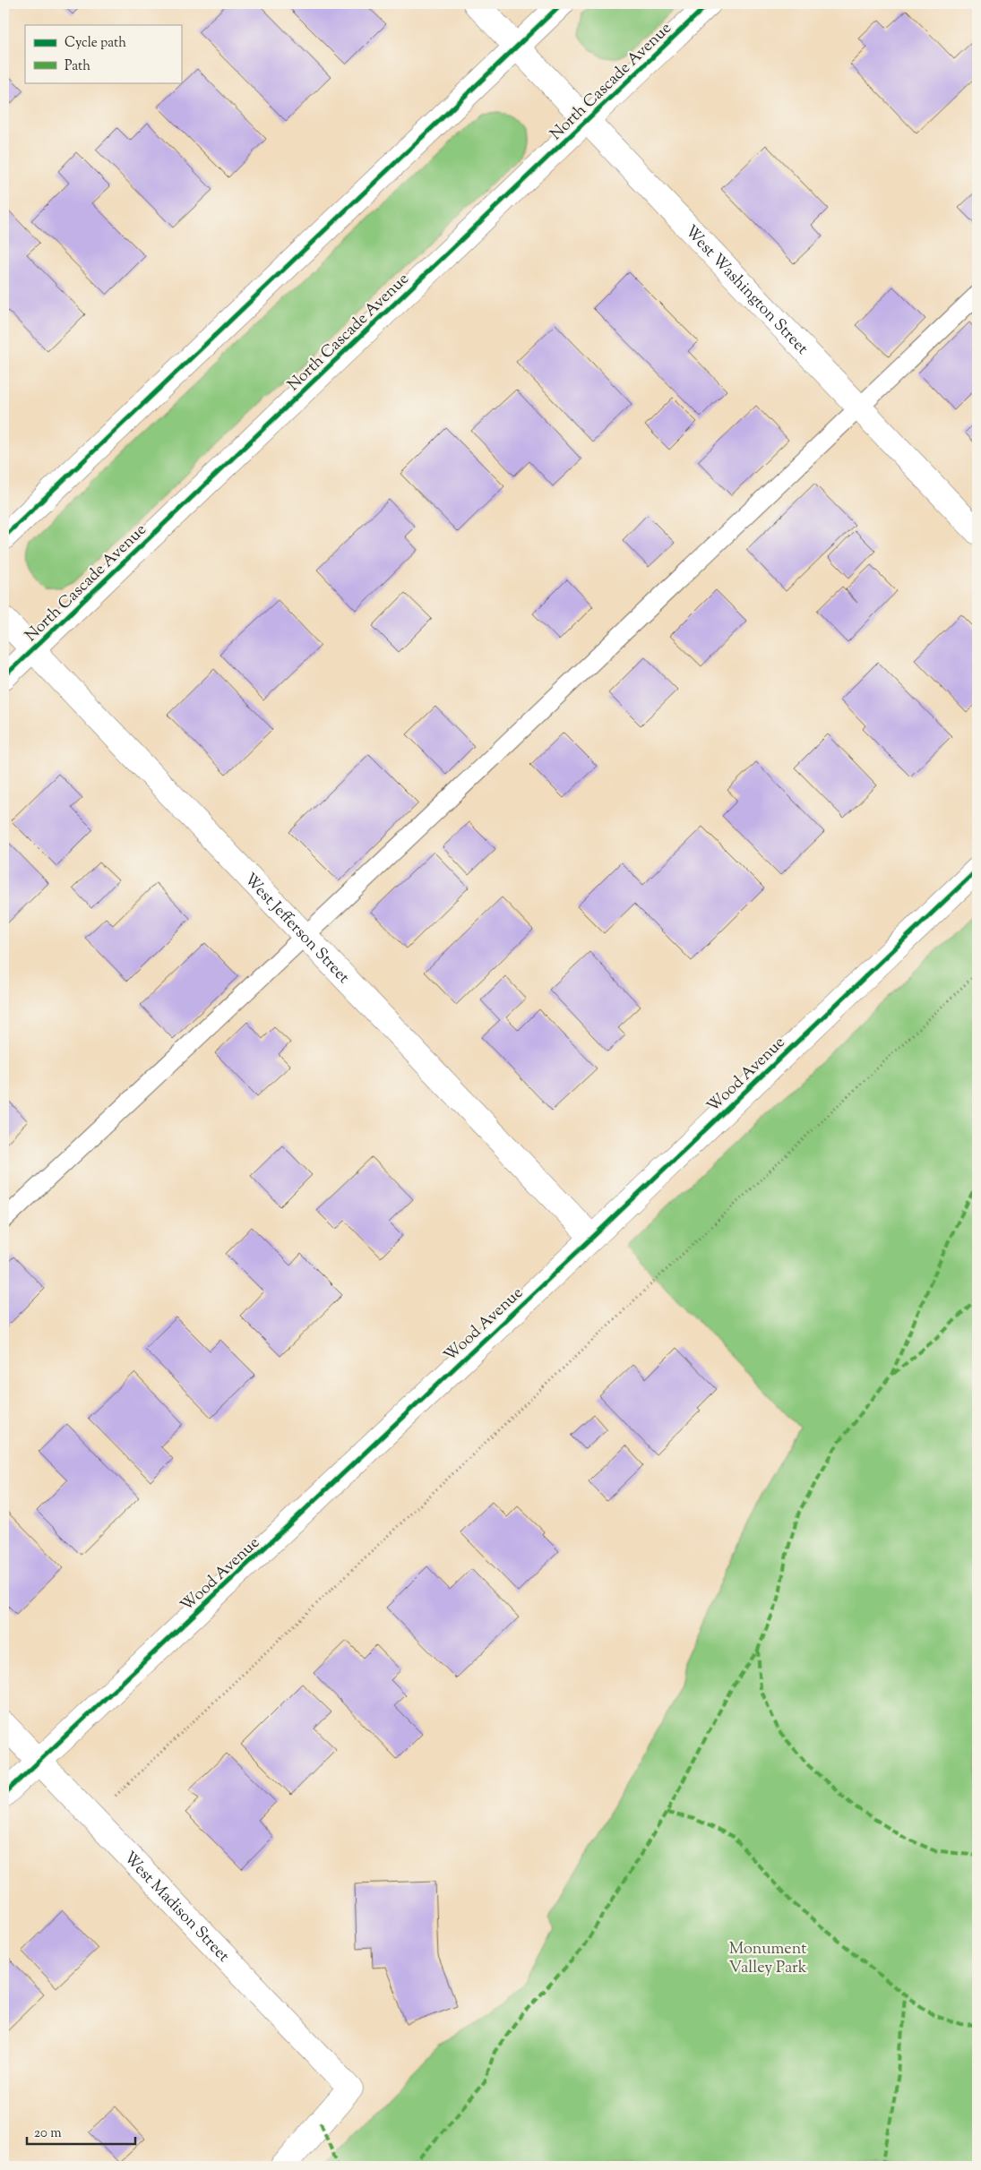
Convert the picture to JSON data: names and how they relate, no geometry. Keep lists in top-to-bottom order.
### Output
{
  "streets": {
    "street": [
      "North Cascade Avenue",
      "West Washington Street",
      "West Jefferson Street",
      "Wood Avenue",
      "West Madison Street"
    ]
  },
  "crossings": [
    ["North Cascade Avenue", "West Washington Street"],
    ["North Cascade Avenue", "West Jefferson Street"],
    ["West Jefferson Street", "Wood Avenue"],
    ["Wood Avenue", "West Madison Street"]
  ],
  "parks": ["Monument Valley Park"],
  "legend": ["Cycle path", "Path"],
  "scale_bar": "20 m"
}
